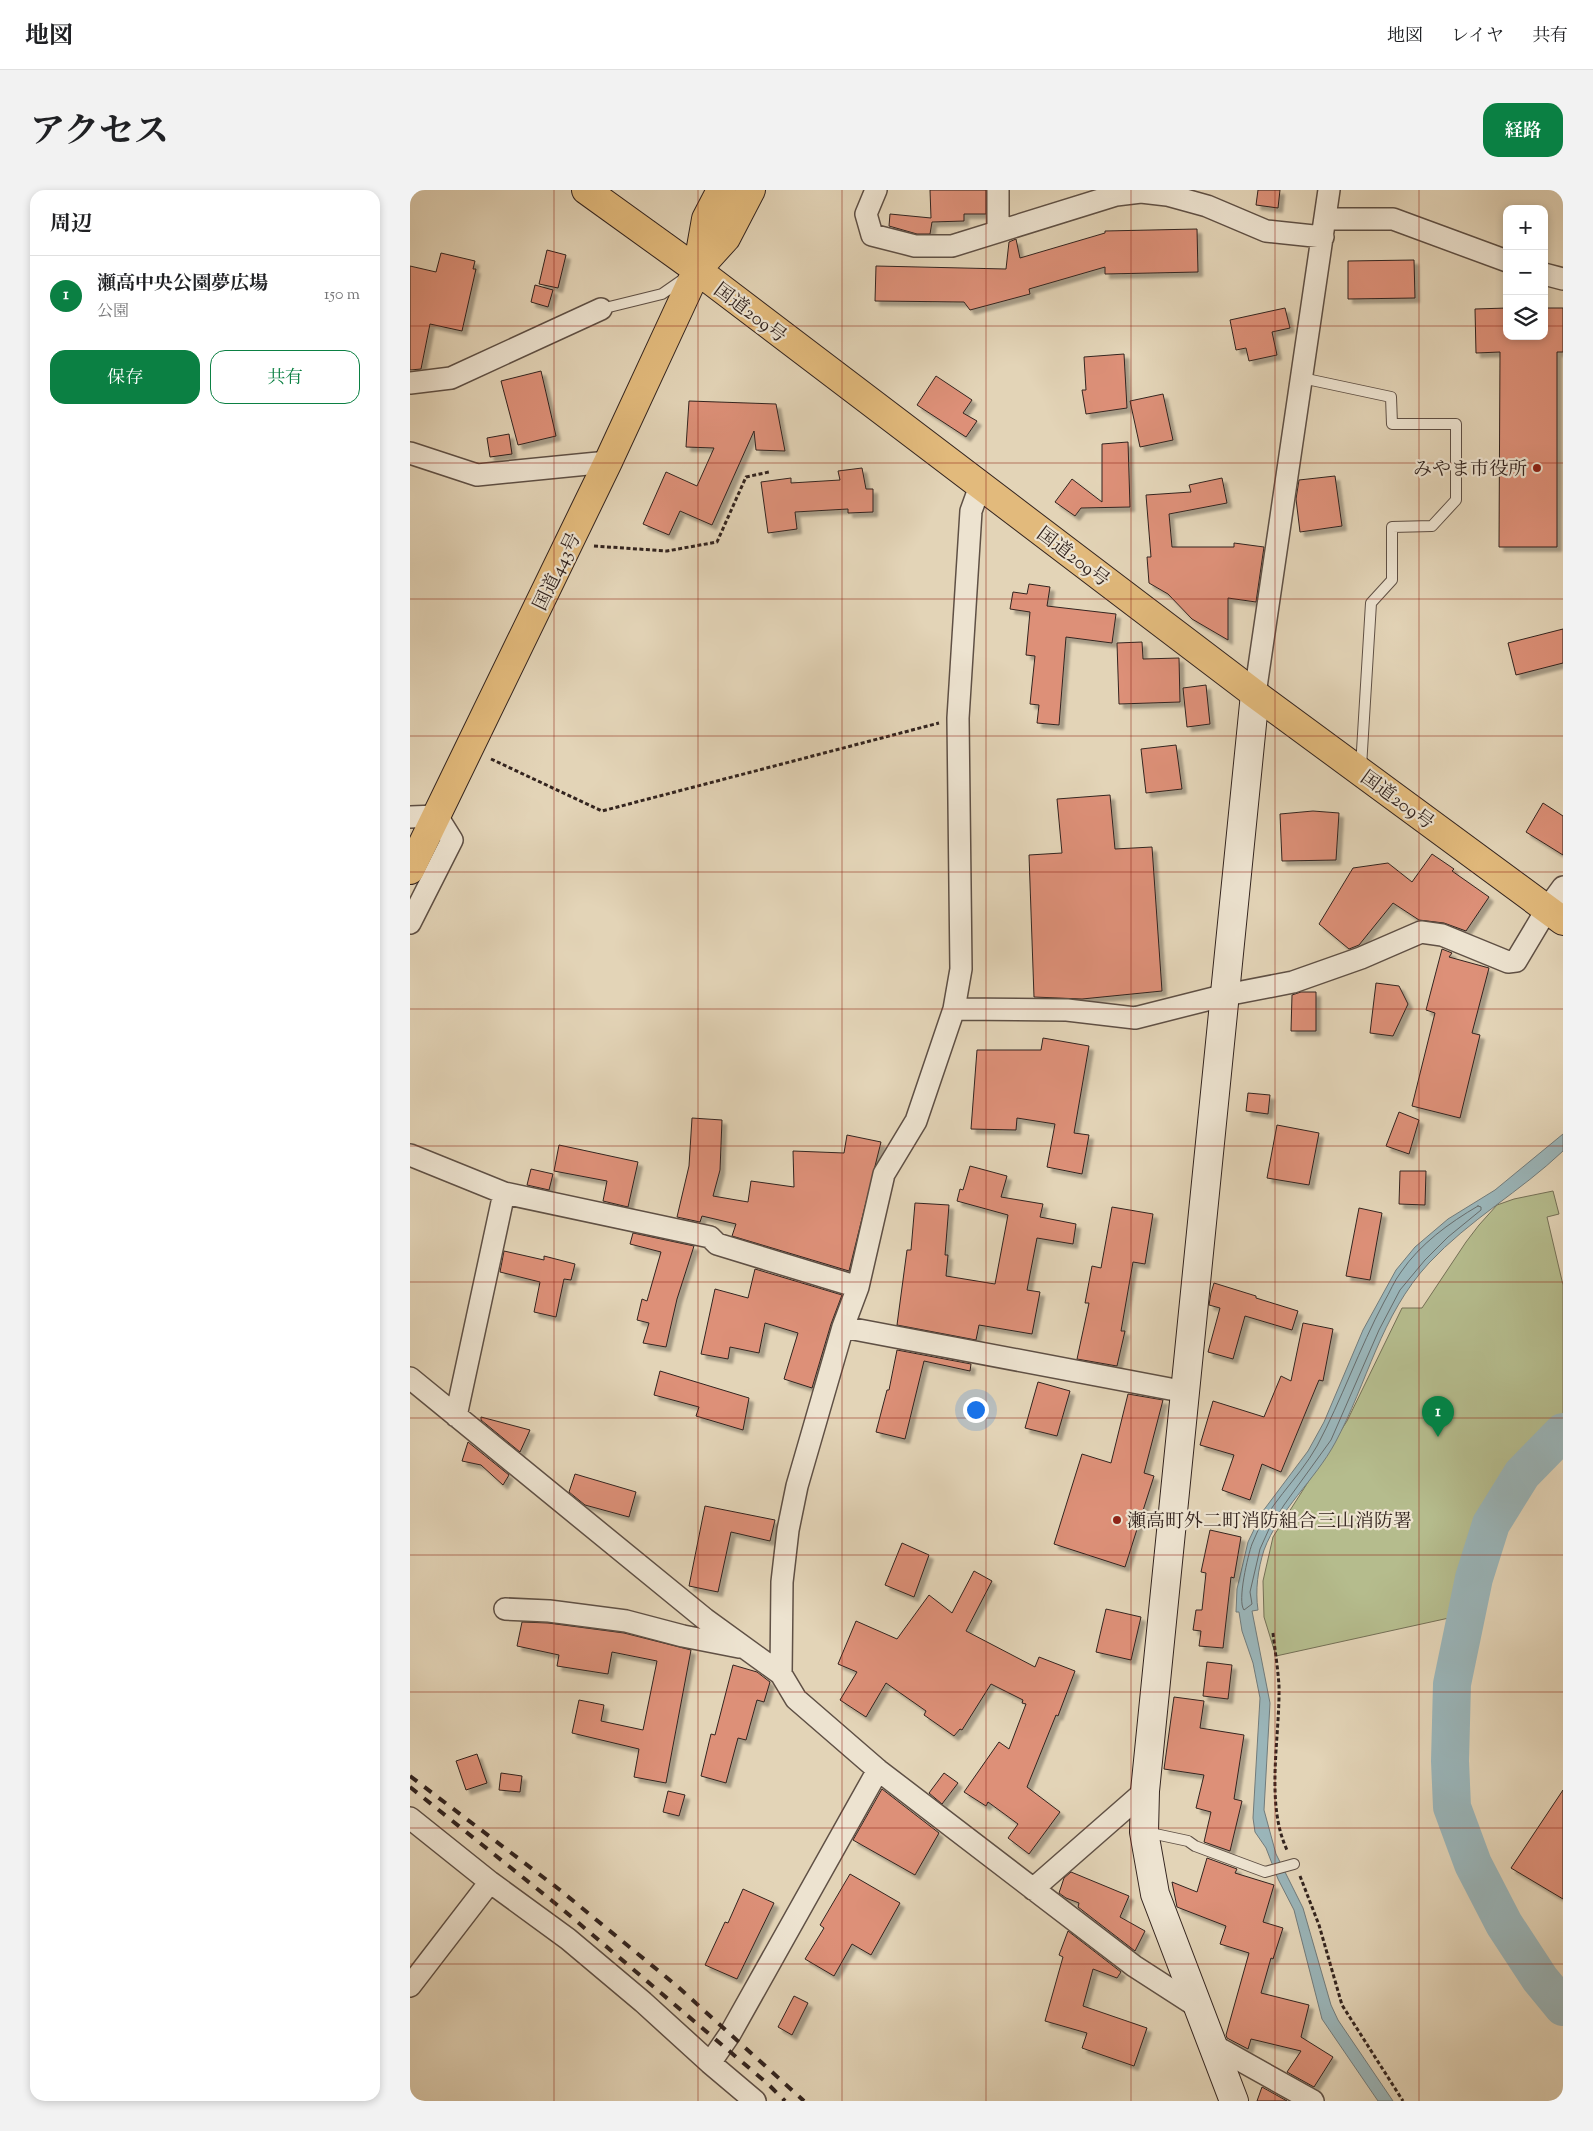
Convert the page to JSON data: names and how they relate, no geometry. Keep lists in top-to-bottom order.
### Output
{
  "streets": {
    "highway": ["国道209号", "国道443号"]
  },
  "crossings": [
    ["国道209号", "国道443号"]
  ],
  "places": ["みやま市役所", "瀬高町外二町消防組合三山消防署"],
  "page": {
    "header": "地図",
    "nav": ["地図", "レイヤ", "共有"],
    "title": "アクセス",
    "buttons": [
      "経路",
      ["保存", "共有"]
    ],
    "heading": "周辺",
    "map_buttons": ["+", "−"],
    "list": [
      {
        "mark": "1",
        "name": "瀬高中央公園夢広場",
        "note": "公園",
        "value": "150 m"
      }
    ],
    "pins": "1"
  }
}
